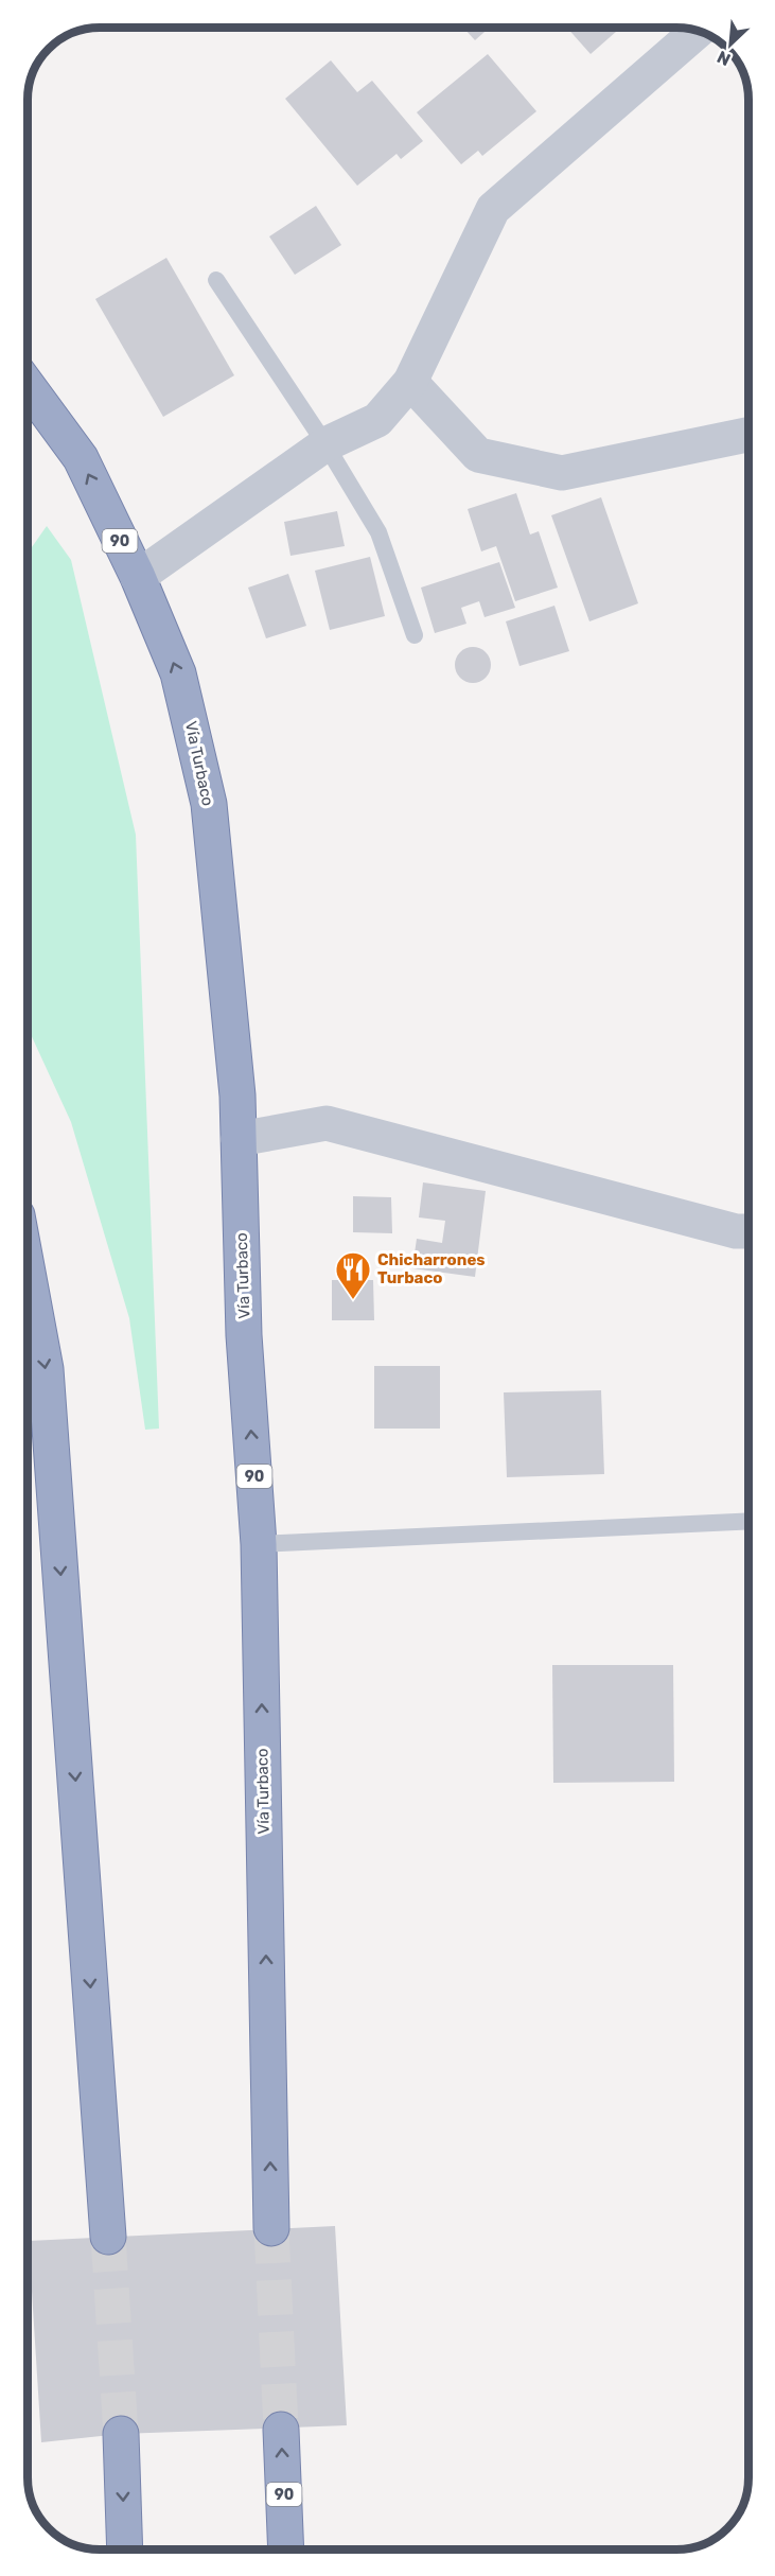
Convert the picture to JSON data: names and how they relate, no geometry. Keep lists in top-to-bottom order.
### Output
{
  "streets": {
    "highway": ["90", "Vía Turbaco"]
  },
  "places": {
    "restaurant": ["Chicharrones Turbaco"]
  },
  "north": "bottom left"
}
